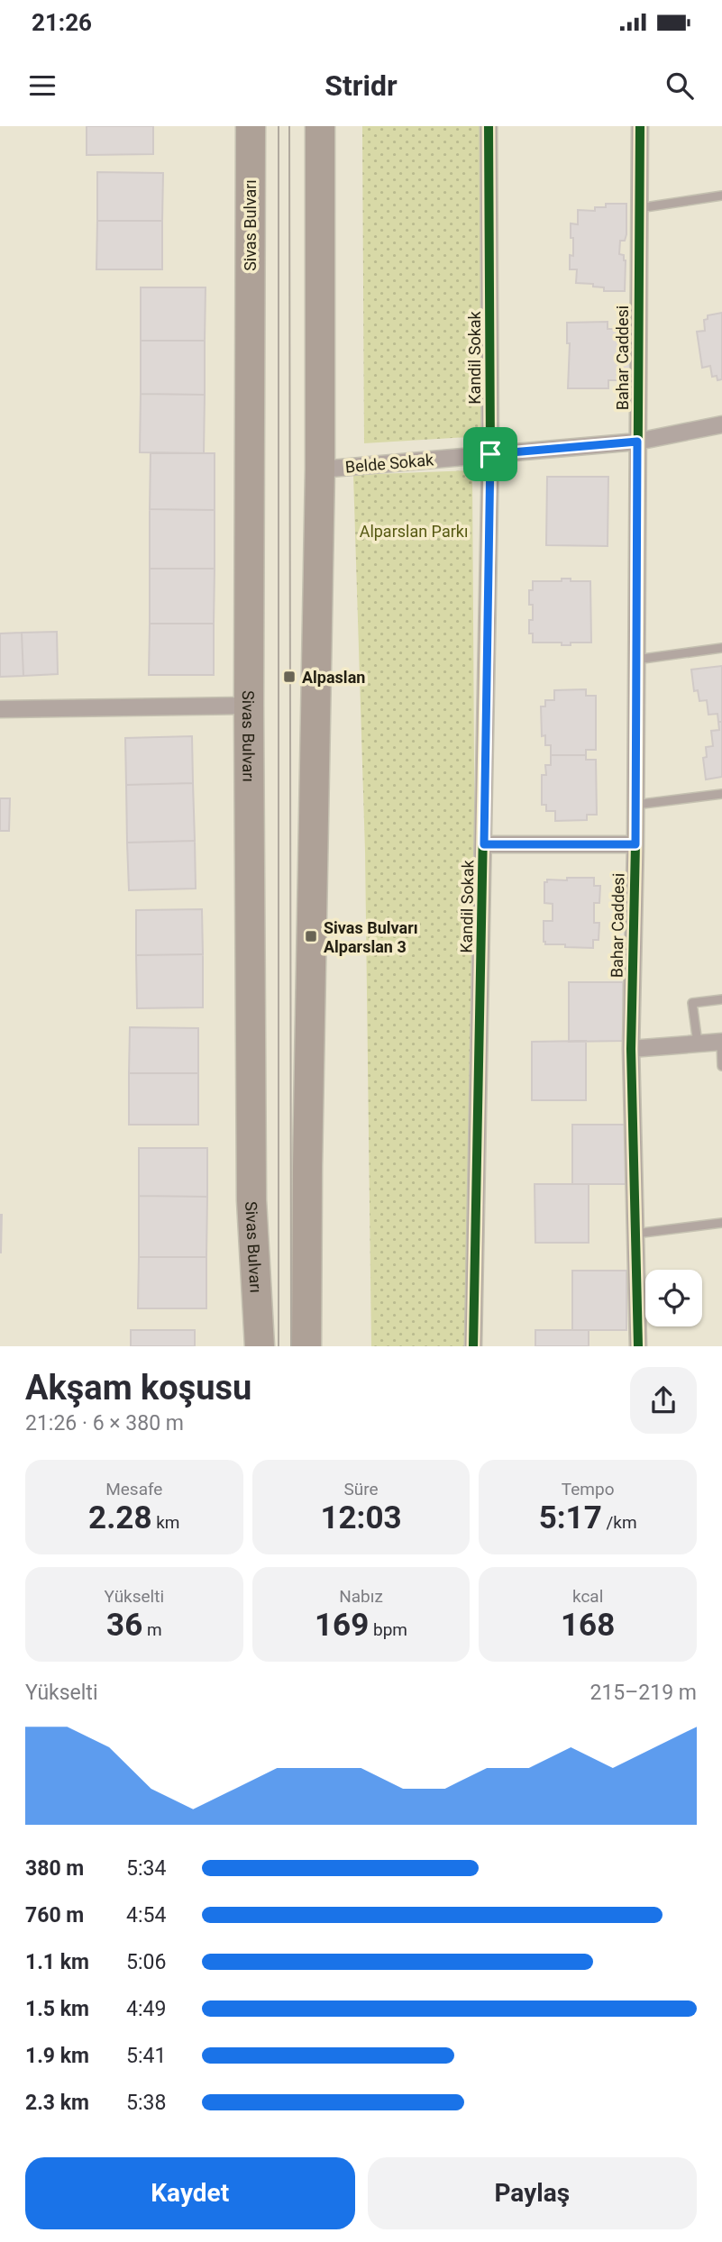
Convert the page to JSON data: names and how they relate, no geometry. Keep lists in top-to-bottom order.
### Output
{
  "streets": {
    "highway": ["Sivas Bulvarı"],
    "street": ["Kandil Sokak", "Bahar Caddesi", "Belde Sokak"]
  },
  "crossings": [
    ["Kandil Sokak", "Belde Sokak"],
    ["Bahar Caddesi", "Belde Sokak"]
  ],
  "parks": ["Alparslan Parkı"],
  "places": {
    "transit": ["Alpaslan", "Sivas Bulvarı Alparslan 3"]
  },
  "page": {
    "status": "21:26",
    "header": "Stridr",
    "heading": ["Akşam koşusu", "21:26 · 6 × 380 m"],
    "stats": [
      ["Mesafe", "2.28 km"],
      ["Süre", "12:03"],
      ["Tempo", "5:17 /km"],
      ["Yükselti", "36 m"],
      ["Nabız", "169 bpm"],
      ["kcal", "168"]
    ],
    "chart": ["Yükselti", "215–219 m"],
    "list": [
      {
        "name": "380 m",
        "note": "5:34"
      },
      {
        "name": "760 m",
        "note": "4:54"
      },
      {
        "name": "1.1 km",
        "note": "5:06"
      },
      {
        "name": "1.5 km",
        "note": "4:49"
      },
      {
        "name": "1.9 km",
        "note": "5:41"
      },
      {
        "name": "2.3 km",
        "note": "5:38"
      }
    ],
    "buttons": ["Kaydet", "Paylaş"]
  }
}
